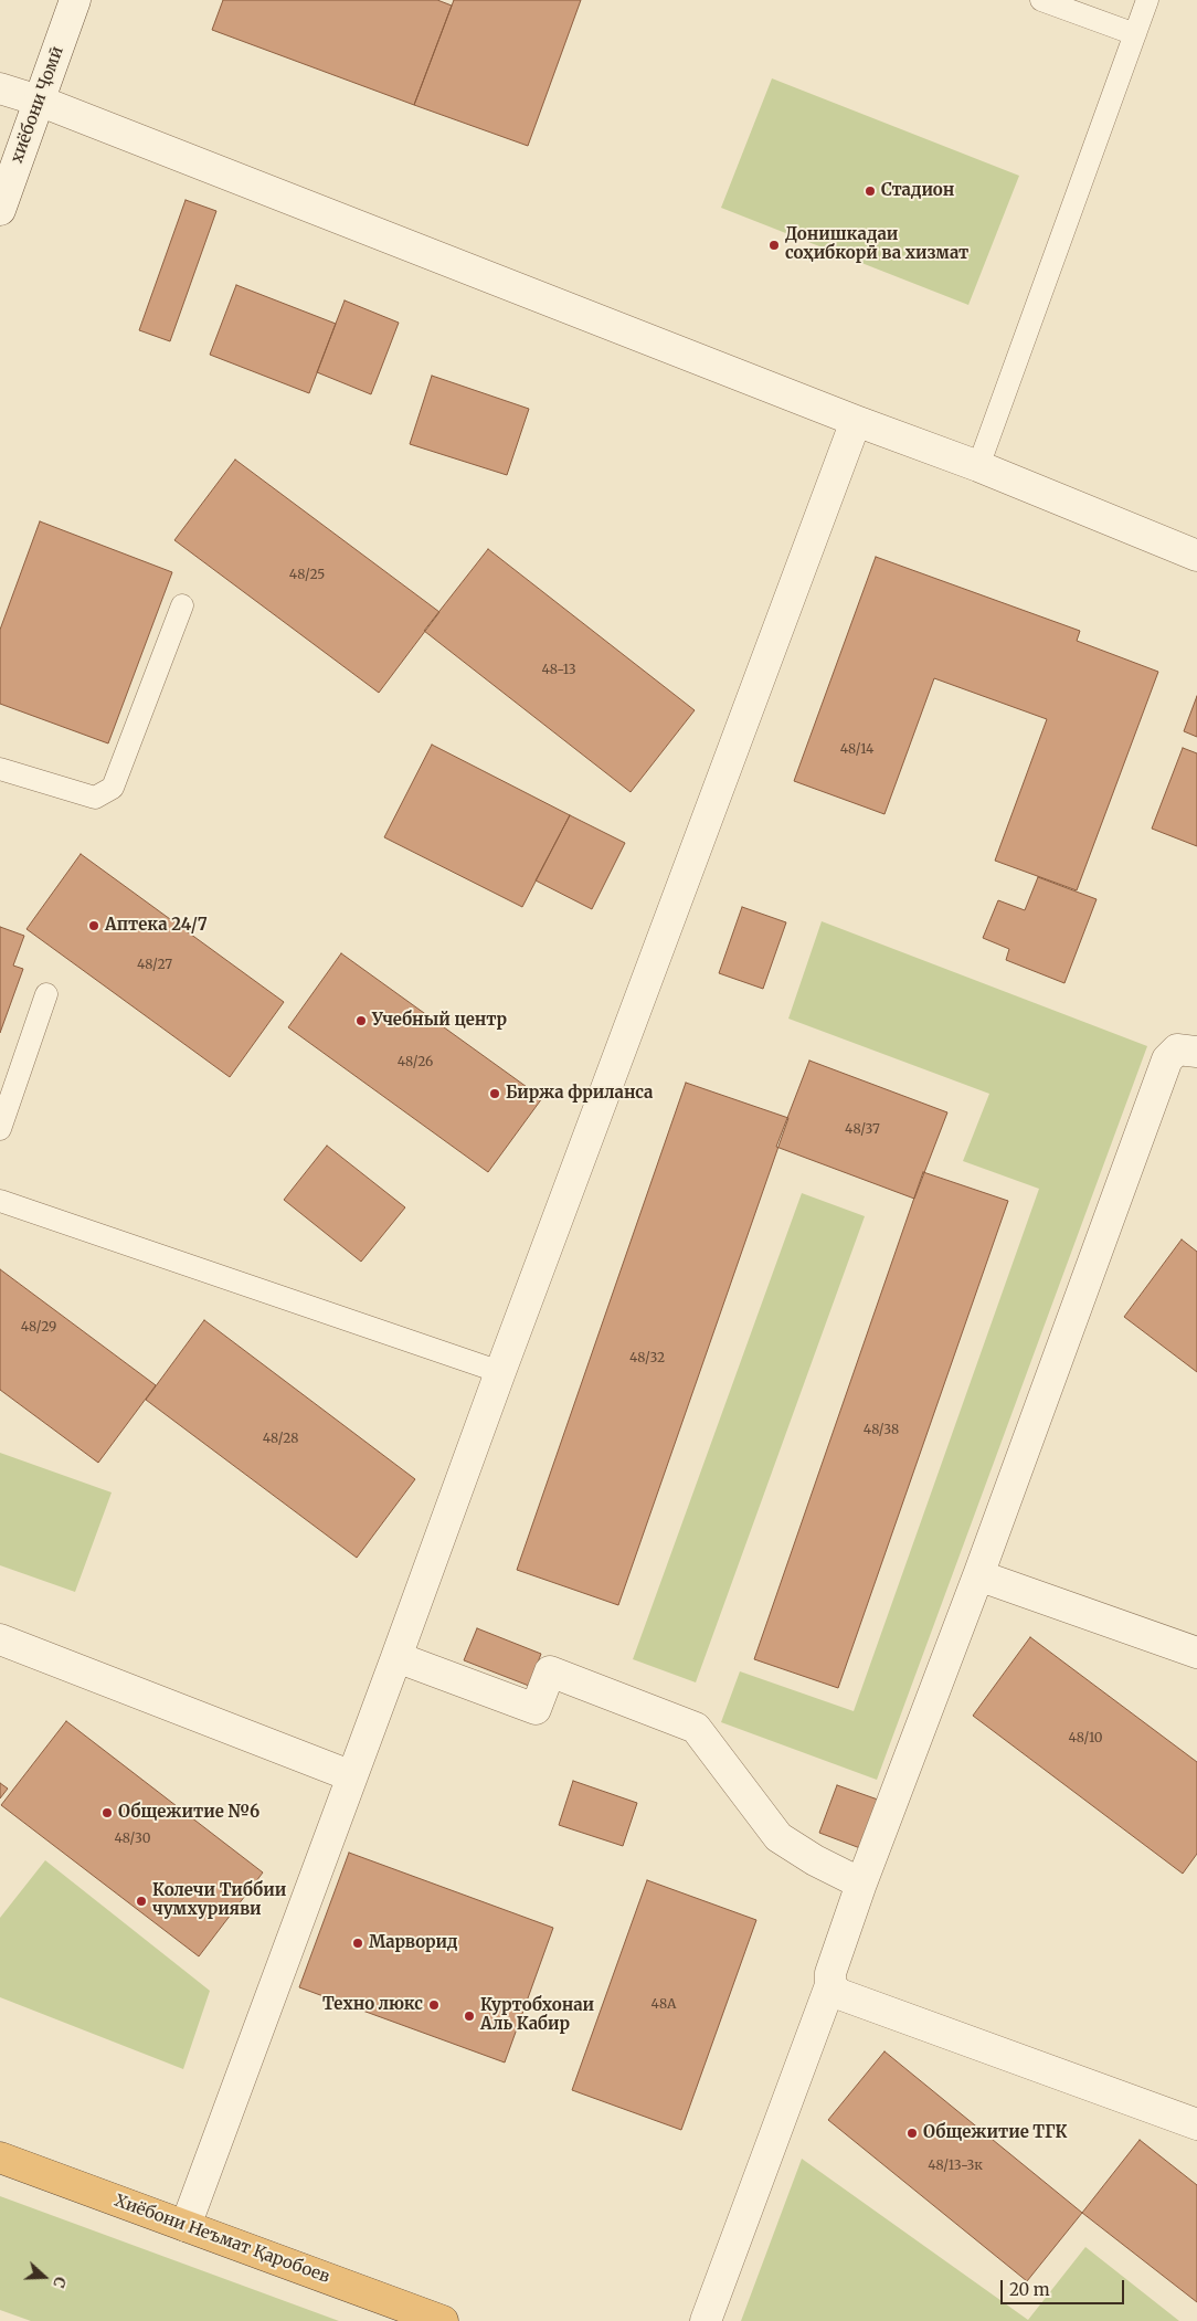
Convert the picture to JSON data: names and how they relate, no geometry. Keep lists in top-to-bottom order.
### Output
{
  "streets": {
    "highway": ["Хиёбони Неъмат Қаробоев"],
    "street": ["хиёбони Ҷомӣ"]
  },
  "places": [
    "Стадион",
    "Донишкадаи соҳибкорӣ ва хизмат",
    "Аптека 24/7",
    "Учебный центр",
    "Биржа фриланса",
    "Общежитие №6",
    "Колечи Тиббии чумхурияви",
    "Марворид",
    "Техно люкс",
    "Куртобхонаи Аль Кабир",
    "Общежитие ТГК"
  ],
  "house_numbers": [
    "48/25",
    "48-13",
    "48/14",
    "48/27",
    "48/26",
    "48/37",
    "48/29",
    "48/32",
    "48/38",
    "48/28",
    "48/10",
    "48/30",
    "48А",
    "48/13-3к"
  ],
  "scale_bar": "20 m",
  "north": "right"
}
